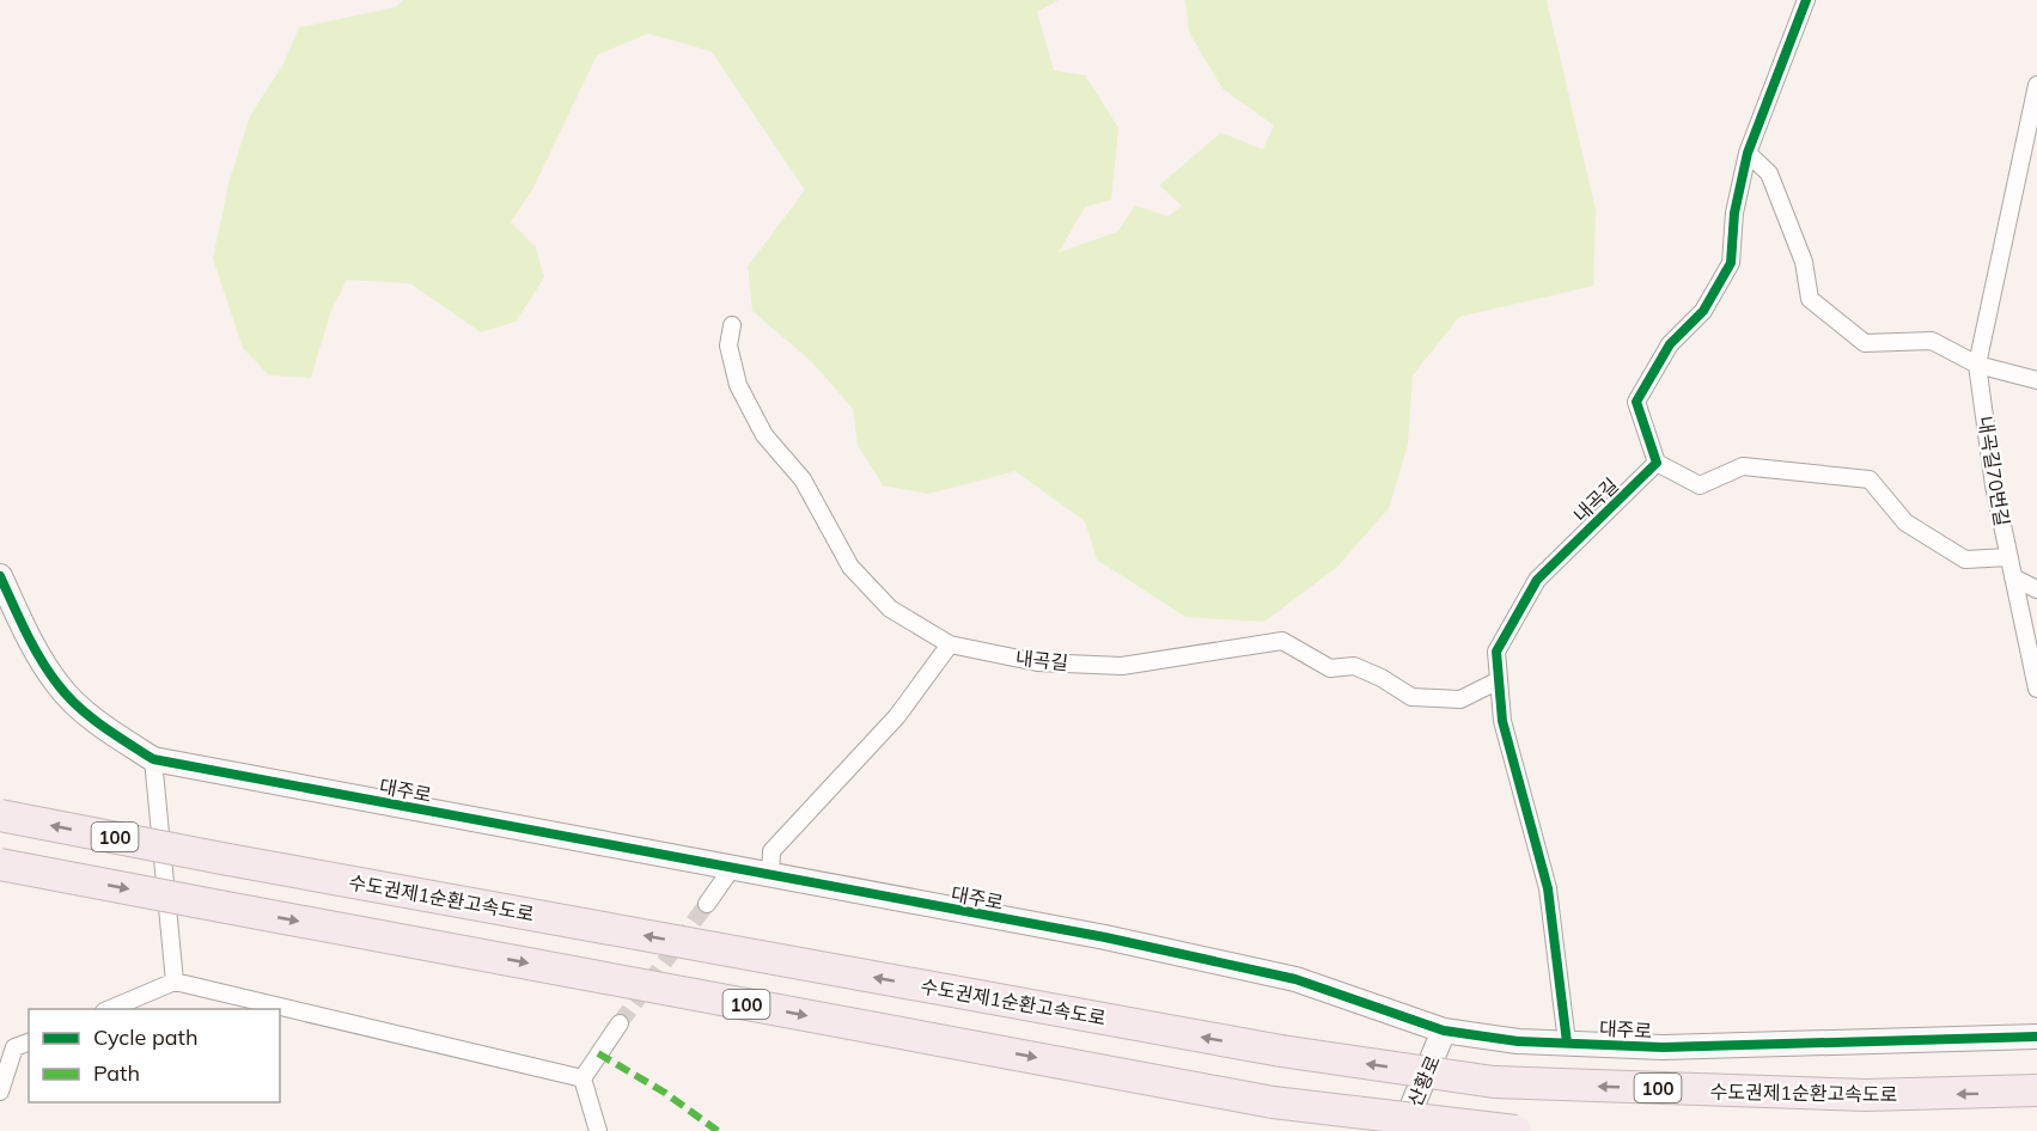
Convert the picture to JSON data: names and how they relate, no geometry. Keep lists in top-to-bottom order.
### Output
{
  "streets": {
    "highway": ["100", "수도권제1순환고속도로"],
    "street": [
      "내곡길70번길",
      "내곡길",
      "대주로",
      "산황로"
    ]
  },
  "crossings": [
    ["내곡길", "대주로"],
    ["대주로", "산황로"]
  ],
  "legend": ["Cycle path", "Path"]
}
